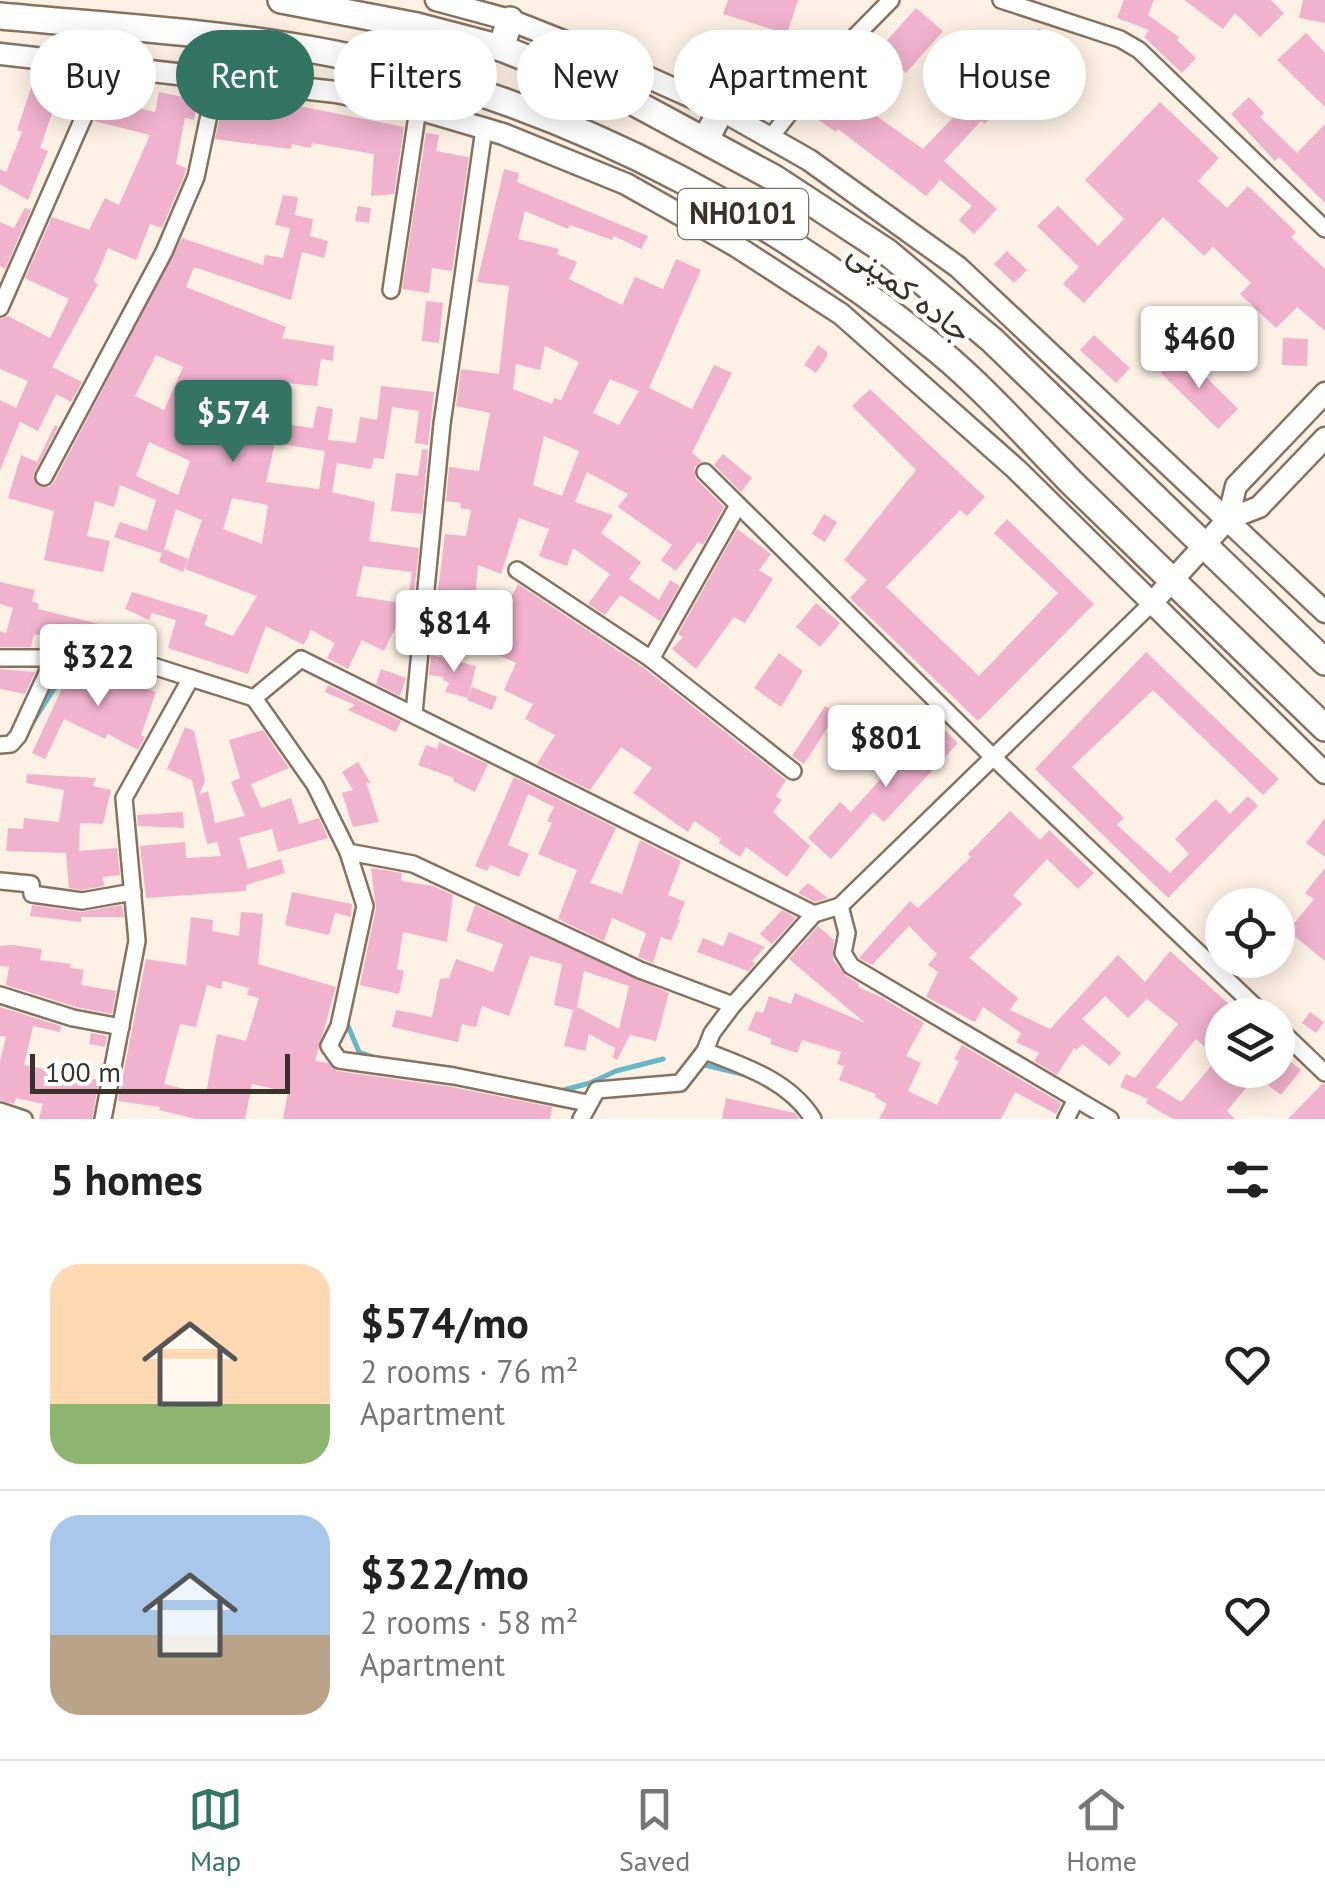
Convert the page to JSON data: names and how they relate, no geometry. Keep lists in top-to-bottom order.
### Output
{
  "streets": {
    "highway": ["NH0101", "جاده کمپنی"]
  },
  "scale_bar": "100 m",
  "page": {
    "chip": [
      "Buy",
      "Rent",
      "Filters",
      "New",
      "Apartment",
      "House"
    ],
    "price": [
      "$460",
      "$574",
      "$814",
      "$322",
      "$801"
    ],
    "scale": "100 m",
    "heading": "5 homes",
    "list": [
      {
        "name": "$574/mo",
        "note": "2 rooms · 76 m² · Apartment"
      },
      {
        "name": "$322/mo",
        "note": "2 rooms · 58 m² · Apartment"
      }
    ],
    "tabs": ["Map", "Saved", "Home"]
  }
}
